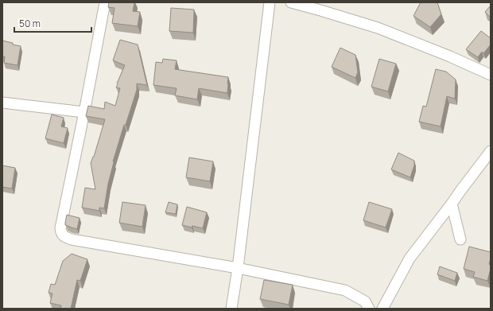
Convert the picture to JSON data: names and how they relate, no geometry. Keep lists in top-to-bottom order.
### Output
{
  "scale_bar": "50 m"
}
